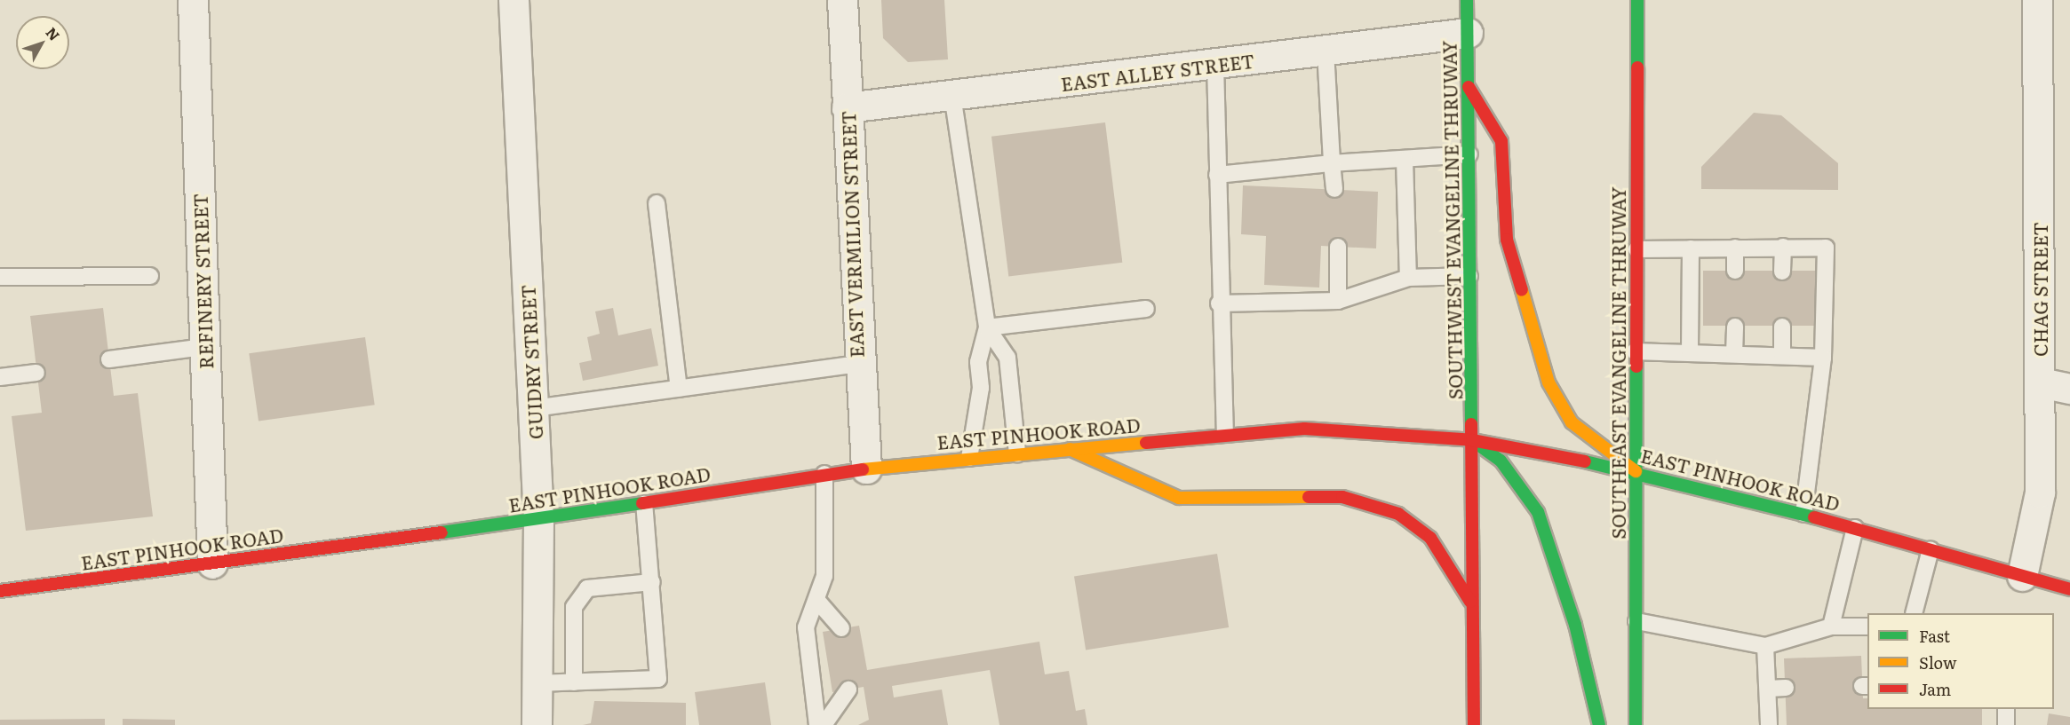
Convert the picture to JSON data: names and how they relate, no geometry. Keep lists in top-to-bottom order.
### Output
{
  "streets": {
    "main road": ["SOUTHWEST EVANGELINE THRUWAY", "SOUTHEAST EVANGELINE THRUWAY", "EAST PINHOOK ROAD"],
    "street": [
      "EAST ALLEY STREET",
      "EAST VERMILION STREET",
      "REFINERY STREET",
      "CHAG STREET",
      "GUIDRY STREET"
    ]
  },
  "crossings": [
    ["EAST ALLEY STREET", "SOUTHWEST EVANGELINE THRUWAY"],
    ["EAST ALLEY STREET", "EAST VERMILION STREET"],
    ["SOUTHWEST EVANGELINE THRUWAY", "EAST PINHOOK ROAD"],
    ["EAST VERMILION STREET", "EAST PINHOOK ROAD"],
    ["REFINERY STREET", "EAST PINHOOK ROAD"],
    ["CHAG STREET", "EAST PINHOOK ROAD"],
    ["GUIDRY STREET", "EAST PINHOOK ROAD"],
    ["SOUTHEAST EVANGELINE THRUWAY", "EAST PINHOOK ROAD"]
  ],
  "legend": ["Fast", "Slow", "Jam"],
  "north": "top right"
}
